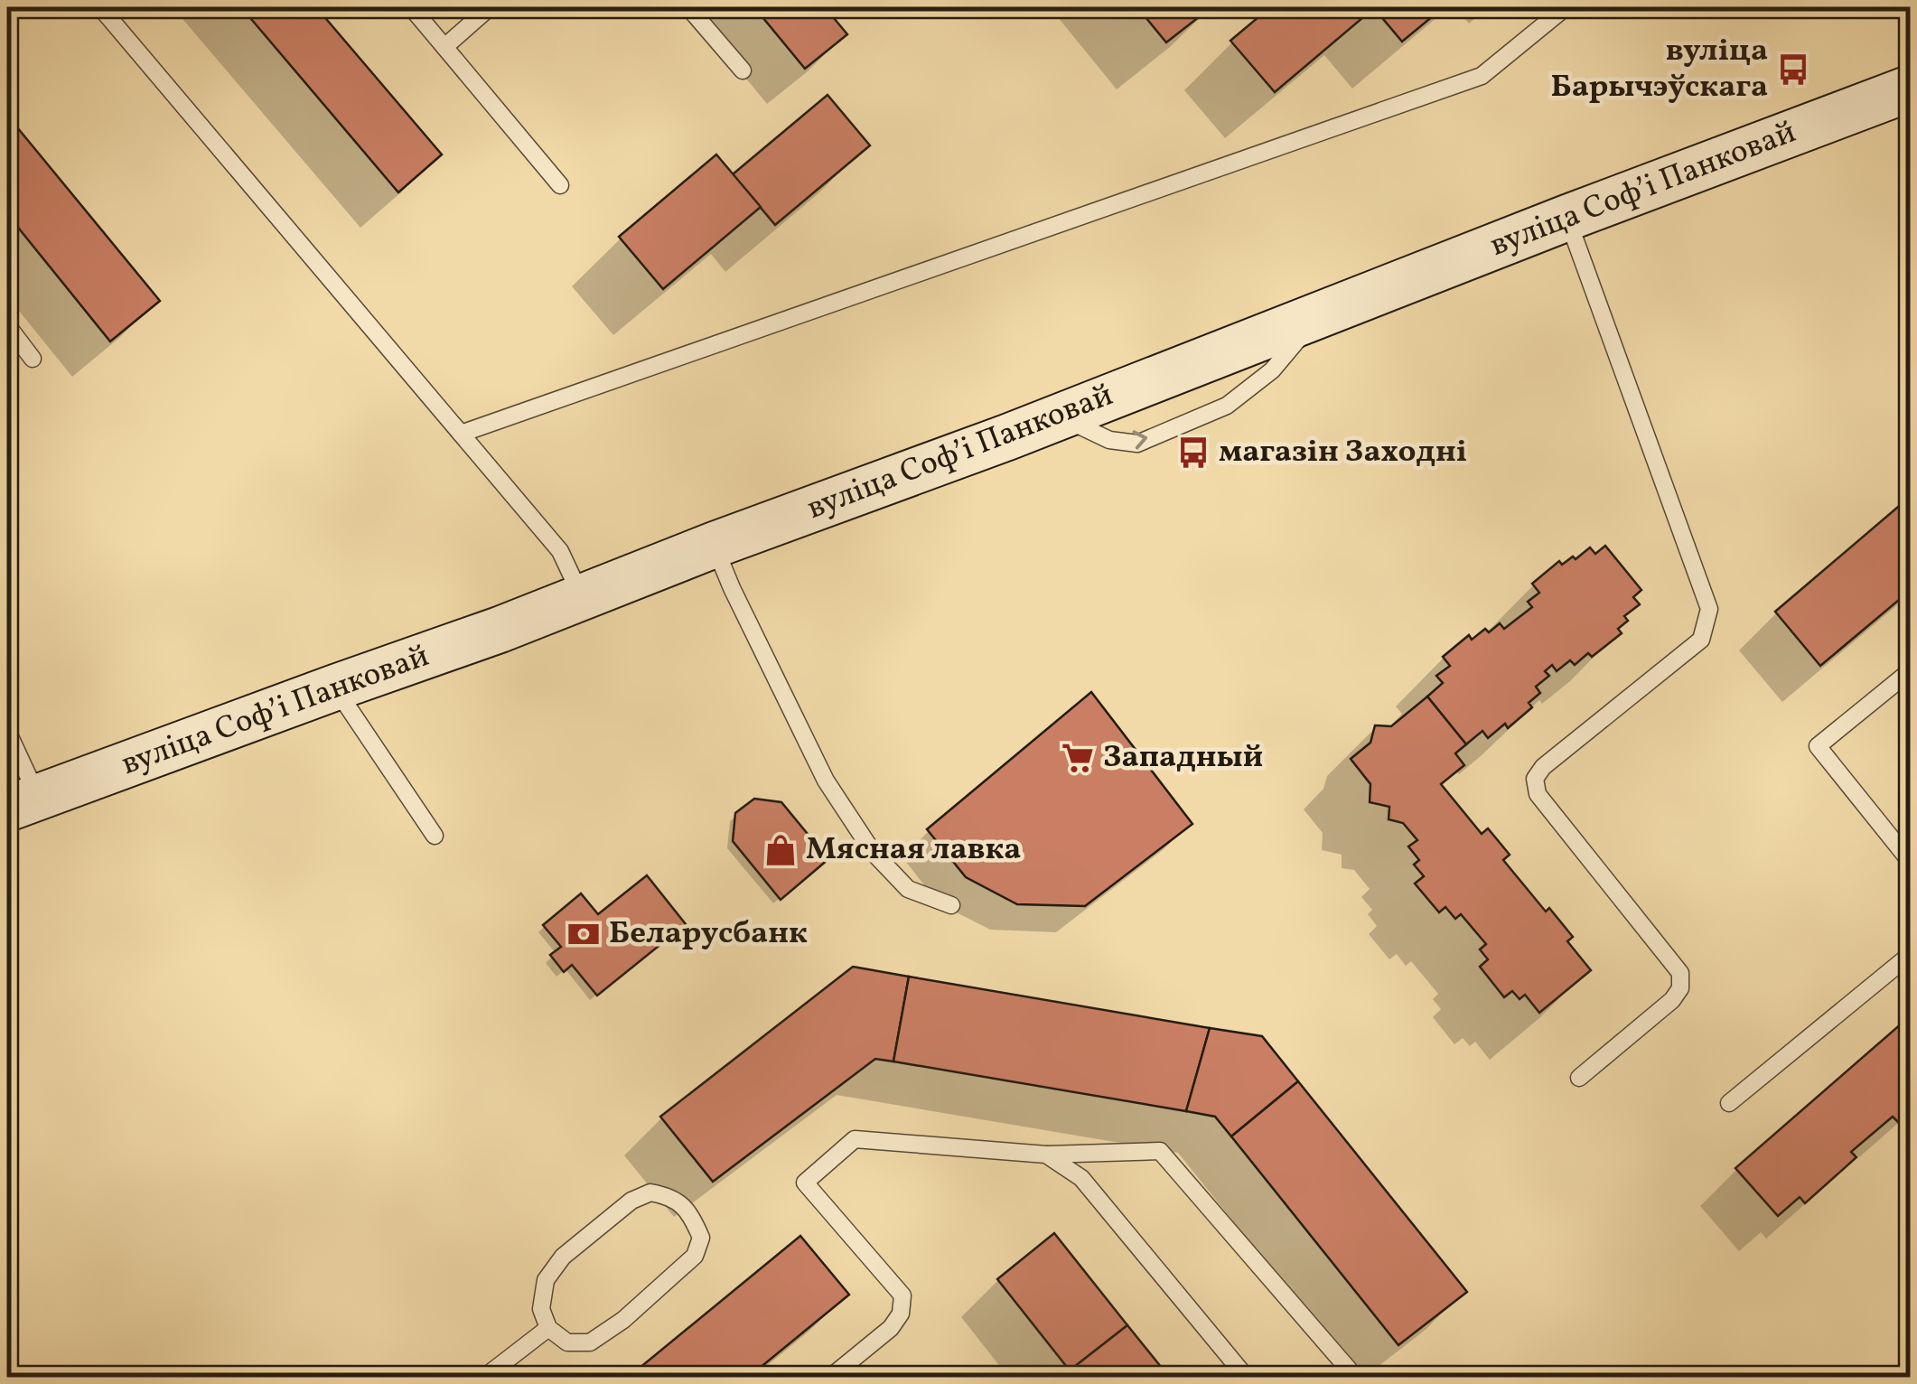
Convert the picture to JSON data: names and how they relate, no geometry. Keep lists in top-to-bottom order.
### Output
{
  "streets": {
    "main road": ["вуліца Софʼі Панковай"]
  },
  "places": {
    "bus stop": ["вуліца Барычэўскага", "магазін Заходні"],
    "supermarket": ["Западный"],
    "shop": ["Мясная лавка"],
    "bank": ["Беларусбанк"]
  }
}
